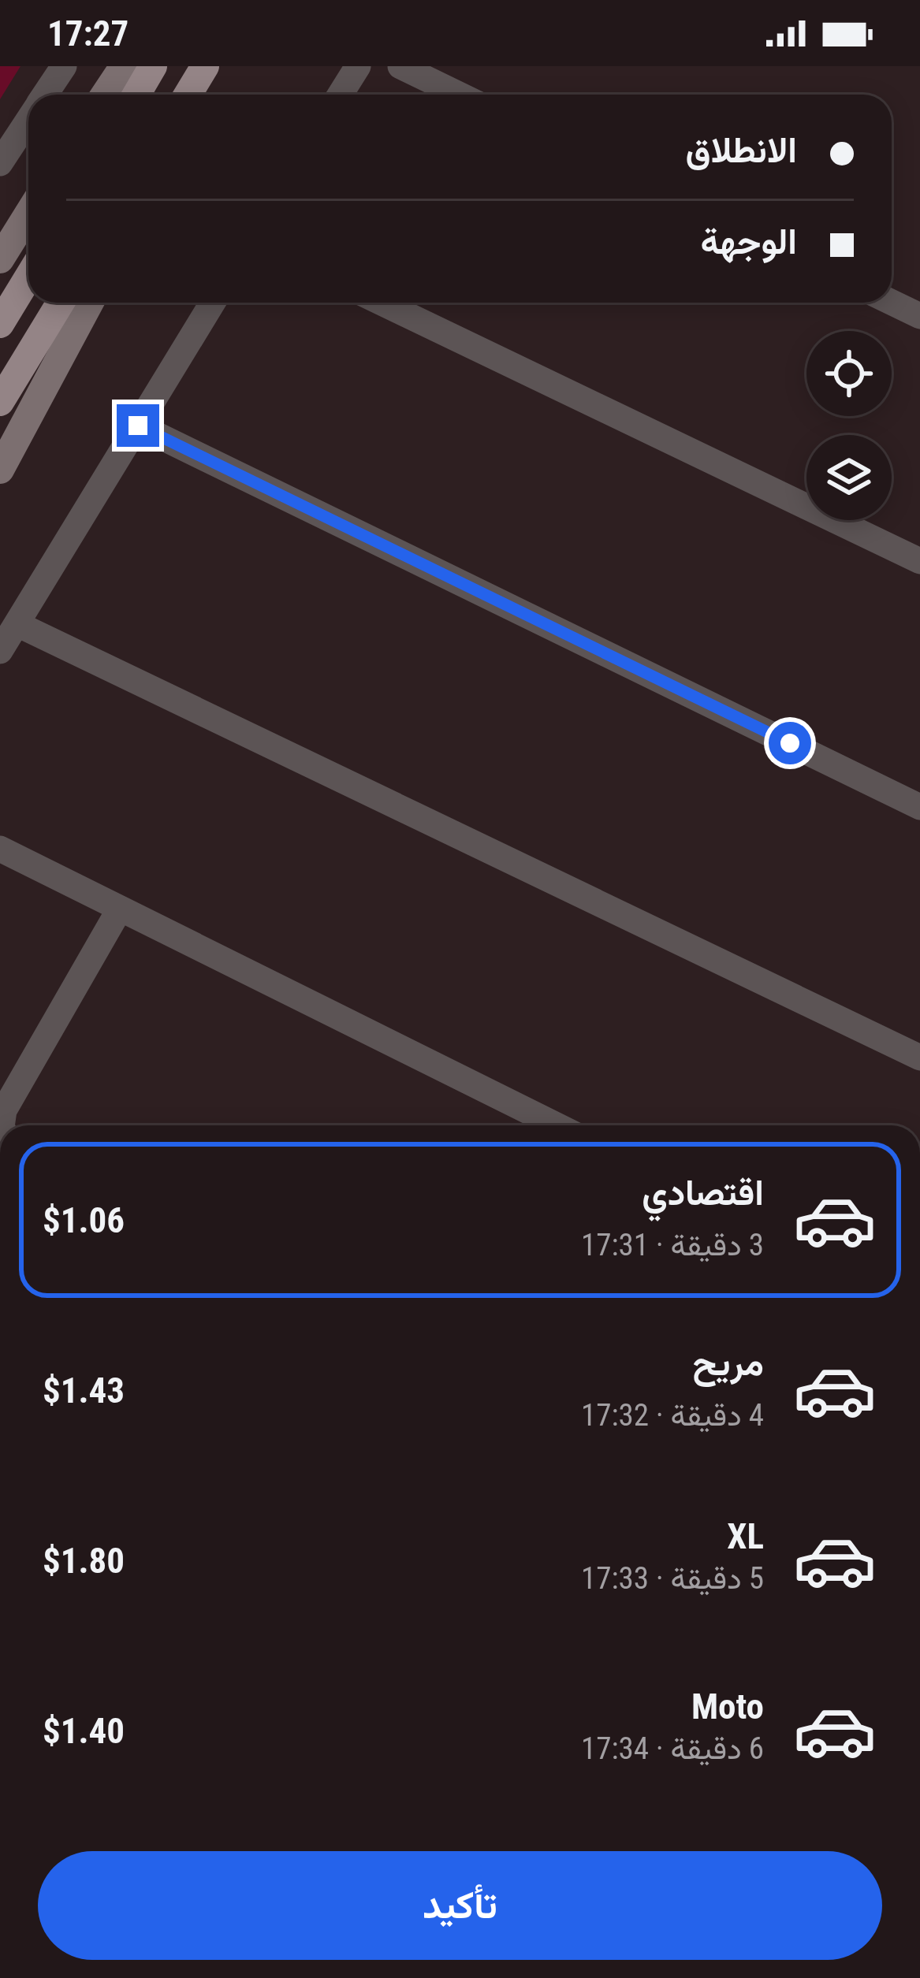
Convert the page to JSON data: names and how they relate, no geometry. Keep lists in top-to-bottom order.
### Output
{
  "page": {
    "status": "17:27",
    "banner": ["الانطلاق", "الوجهة"],
    "list": [
      {
        "name": "اقتصادي",
        "note": "3 دقيقة · 17:31",
        "value": "$1.06"
      },
      {
        "name": "مريح",
        "note": "4 دقيقة · 17:32",
        "value": "$1.43"
      },
      {
        "name": "XL",
        "note": "5 دقيقة · 17:33",
        "value": "$1.80"
      },
      {
        "name": "Moto",
        "note": "6 دقيقة · 17:34",
        "value": "$1.40"
      }
    ],
    "buttons": "تأكيد"
  }
}
